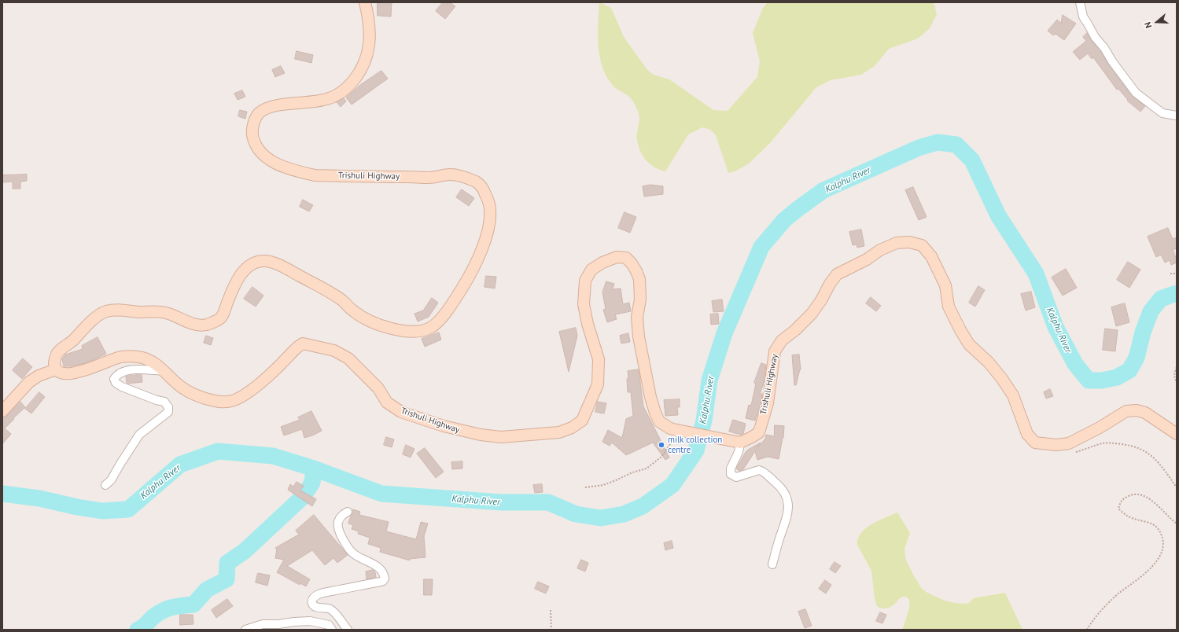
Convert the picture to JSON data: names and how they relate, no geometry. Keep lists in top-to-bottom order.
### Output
{
  "streets": {
    "street": ["Trishuli Highway"]
  },
  "water": ["Kalphu River"],
  "places": ["milk collection centre"],
  "north": "left"
}
